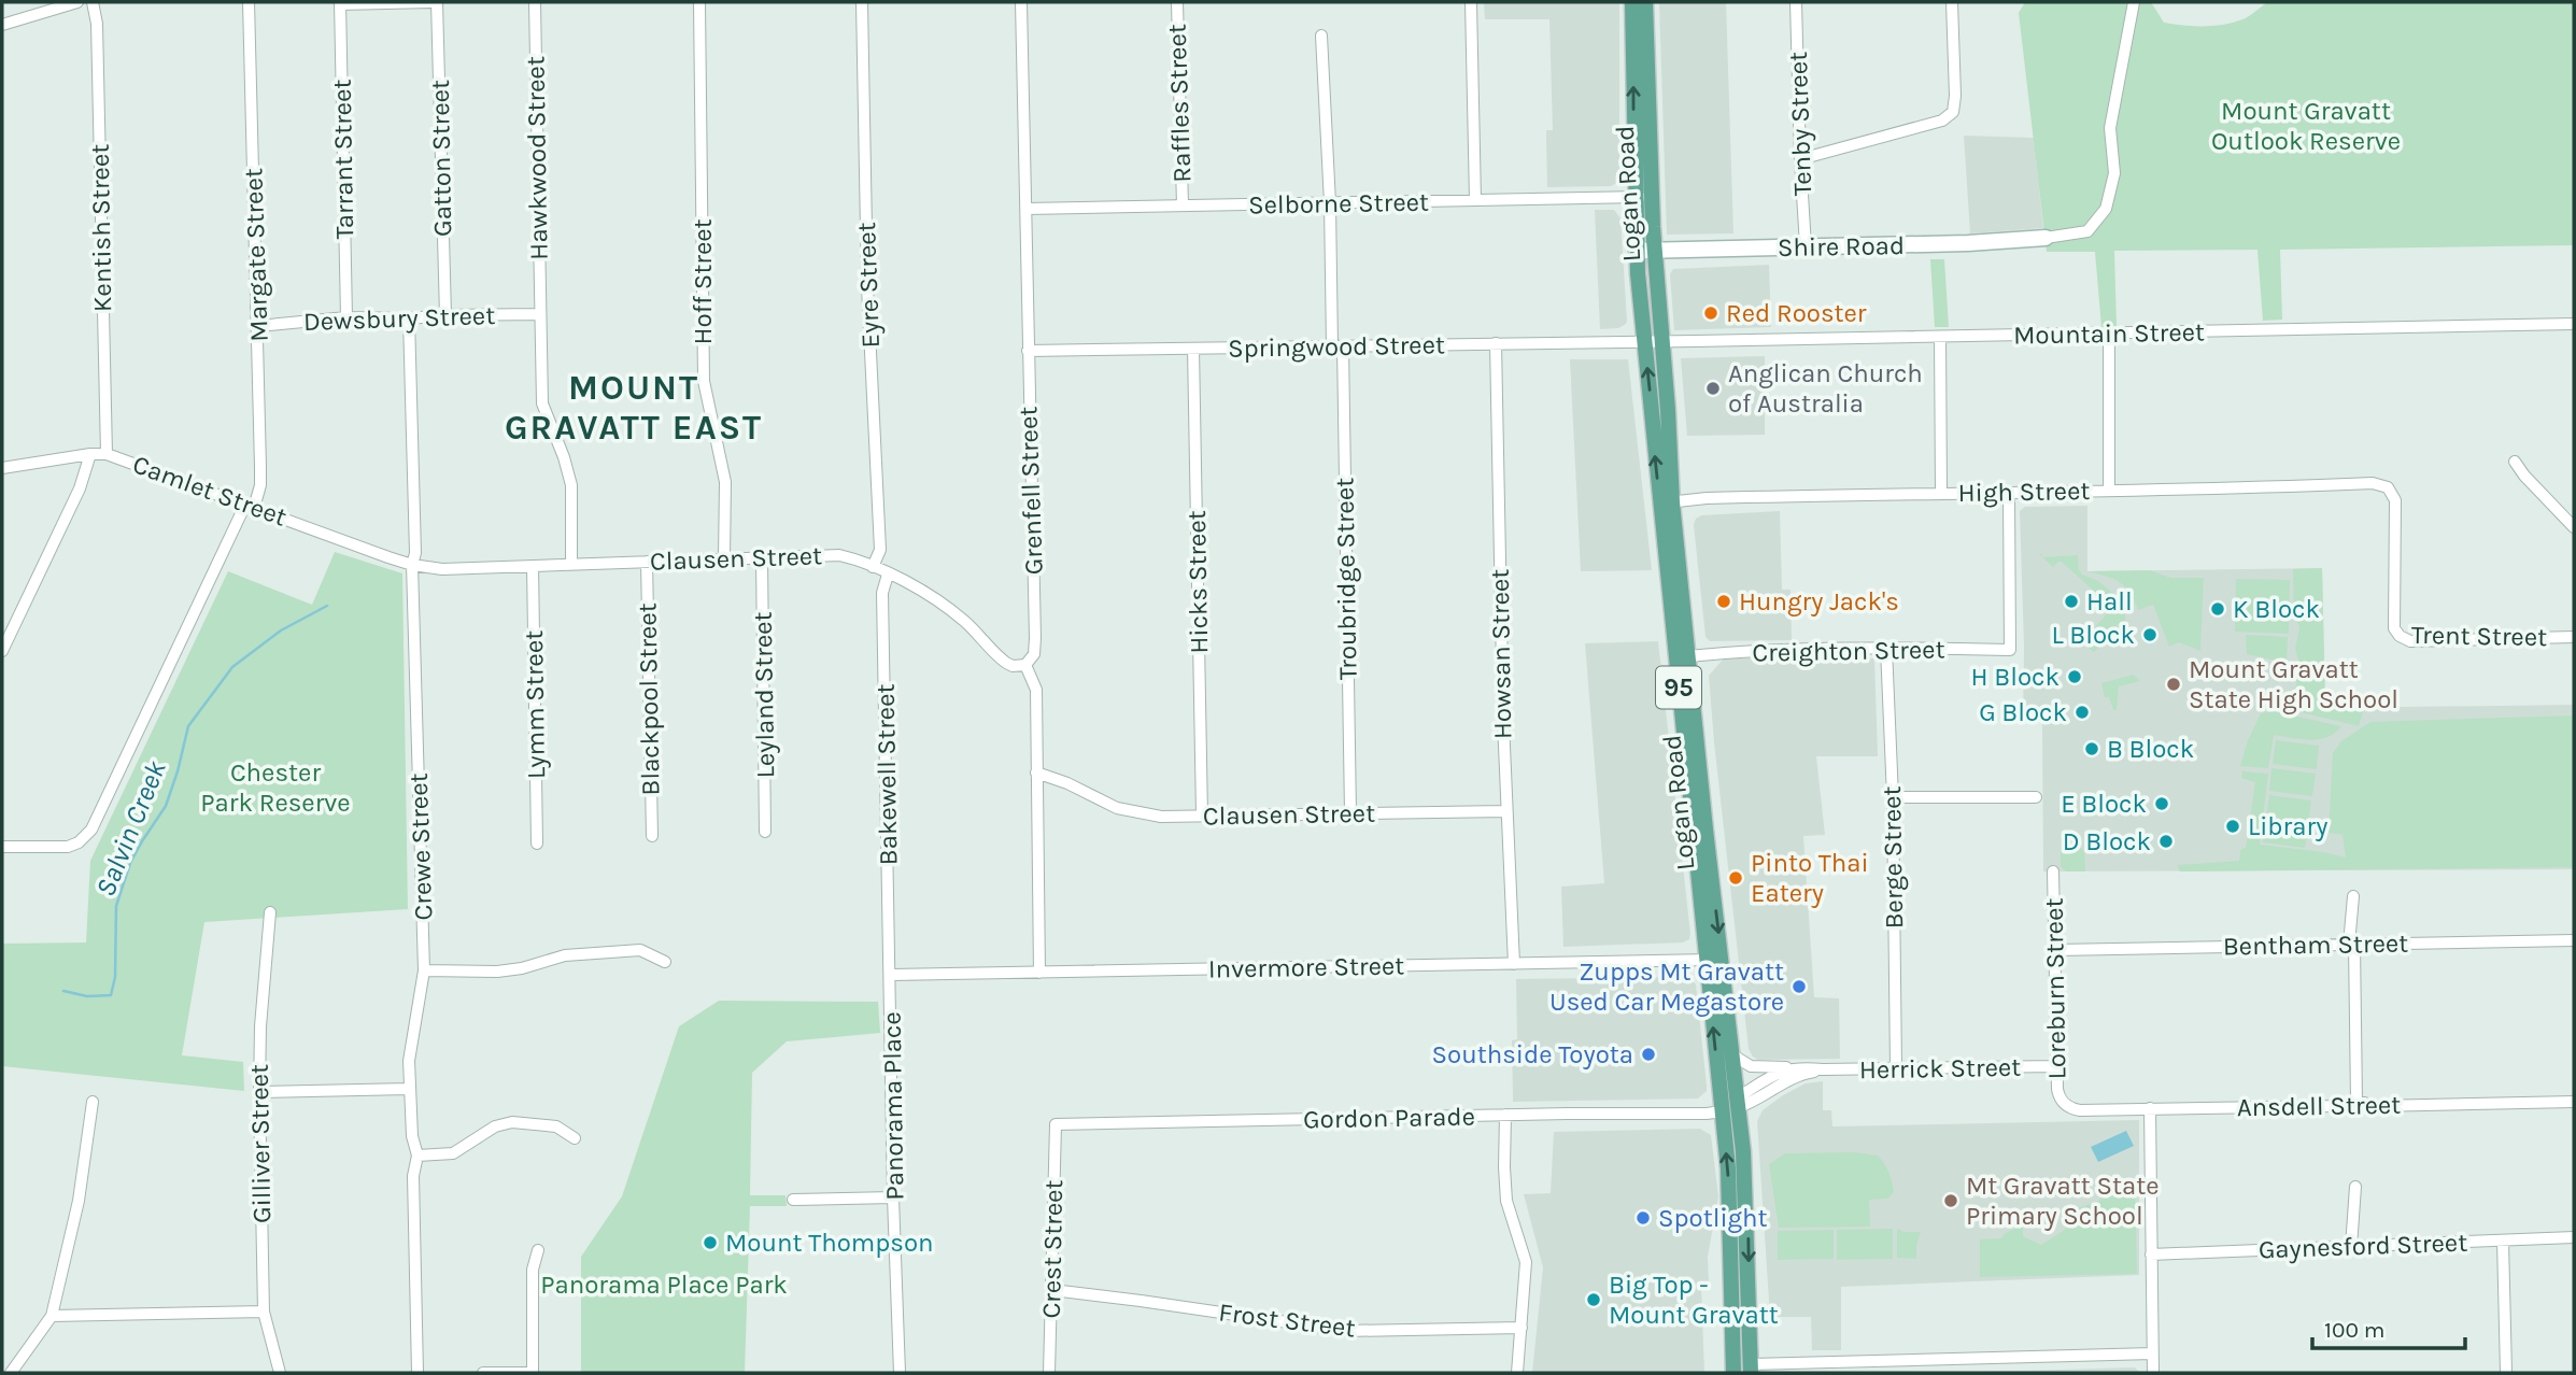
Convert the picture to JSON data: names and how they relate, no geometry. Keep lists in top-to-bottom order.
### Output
{
  "streets": {
    "main road": ["Logan Road", "95"],
    "street": [
      "Raffles Street",
      "Tenby Street",
      "Gatton Street",
      "Hawkwood Street",
      "Tarrant Street",
      "Selborne Street",
      "Kentish Street",
      "Shire Road",
      "Margate Street",
      "Hoff Street",
      "Eyre Street",
      "Dewsbury Street",
      "Mountain Street",
      "Springwood Street",
      "Camlet Street",
      "Grenfell Street",
      "High Street",
      "Clausen Street",
      "Troubridge Street",
      "Hicks Street",
      "Trent Street",
      "Creighton Street",
      "Howsan Street",
      "Leyland Street",
      "Blackpool Street",
      "Lymm Street",
      "Bakewell Street",
      "Crewe Street",
      "Berge Street",
      "Bentham Street",
      "Invermore Street",
      "Loreburn Street",
      "Herrick Street",
      "Panorama Place",
      "Ansdell Street",
      "Gordon Parade",
      "Gilliver Street",
      "Gaynesford Street",
      "Crest Street",
      "Frost Street"
    ]
  },
  "crossings": [
    ["Raffles Street", "Selborne Street"],
    ["Tenby Street", "Shire Road"],
    ["Gatton Street", "Dewsbury Street"],
    ["Hawkwood Street", "Dewsbury Street"],
    ["Hawkwood Street", "Clausen Street"],
    ["Tarrant Street", "Dewsbury Street"],
    ["Logan Road", "Selborne Street"],
    ["Logan Road", "Shire Road"],
    ["Logan Road", "Mountain Street"],
    ["Logan Road", "Springwood Street"],
    ["Logan Road", "High Street"],
    ["Logan Road", "Creighton Street"],
    ["Logan Road", "Invermore Street"],
    ["Logan Road", "Herrick Street"],
    ["Logan Road", "Gordon Parade"],
    ["Selborne Street", "Grenfell Street"],
    ["Selborne Street", "Troubridge Street"],
    ["Kentish Street", "Camlet Street"],
    ["Margate Street", "Dewsbury Street"],
    ["Margate Street", "Camlet Street"],
    ["Hoff Street", "Clausen Street"],
    ["Eyre Street", "Clausen Street"],
    ["Dewsbury Street", "Crewe Street"],
    ["Mountain Street", "Springwood Street"],
    ["Springwood Street", "Grenfell Street"],
    ["Springwood Street", "Troubridge Street"],
    ["Springwood Street", "Hicks Street"],
    ["Springwood Street", "Howsan Street"],
    ["Camlet Street", "Clausen Street"],
    ["Camlet Street", "Crewe Street"],
    ["Grenfell Street", "Clausen Street"],
    ["High Street", "Trent Street"],
    ["High Street", "Creighton Street"],
    ["Clausen Street", "Troubridge Street"],
    ["Clausen Street", "Hicks Street"],
    ["Clausen Street", "Howsan Street"],
    ["Clausen Street", "Leyland Street"],
    ["Clausen Street", "Blackpool Street"],
    ["Clausen Street", "Lymm Street"],
    ["Clausen Street", "Bakewell Street"],
    ["Clausen Street", "Crewe Street"],
    ["Creighton Street", "Berge Street"],
    ["Howsan Street", "Invermore Street"],
    ["Bakewell Street", "Invermore Street"],
    ["Bakewell Street", "Panorama Place"],
    ["Berge Street", "Herrick Street"],
    ["Bentham Street", "Loreburn Street"],
    ["Invermore Street", "Panorama Place"],
    ["Loreburn Street", "Herrick Street"],
    ["Loreburn Street", "Ansdell Street"],
    ["Gordon Parade", "Crest Street"],
    ["Crest Street", "Frost Street"]
  ],
  "districts": ["MOUNT GRAVATT EAST"],
  "water": ["Salvin Creek"],
  "parks": ["Mount Gravatt Outlook Reserve", "Chester Park Reserve", "Panorama Place Park"],
  "places": [
    "Red Rooster",
    "Anglican Church of Australia",
    "Hungry Jack's",
    "Hall",
    "K Block",
    "L Block",
    "H Block",
    "Mount Gravatt State High School",
    "G Block",
    "B Block",
    "E Block",
    "Library",
    "D Block",
    "Pinto Thai Eatery",
    "Zupps Mt Gravatt Used Car Megastore",
    "Southside Toyota",
    "Mt Gravatt State Primary School",
    "Spotlight",
    "Mount Thompson",
    "Big Top - Mount Gravatt"
  ],
  "scale_bar": "100 m"
}
